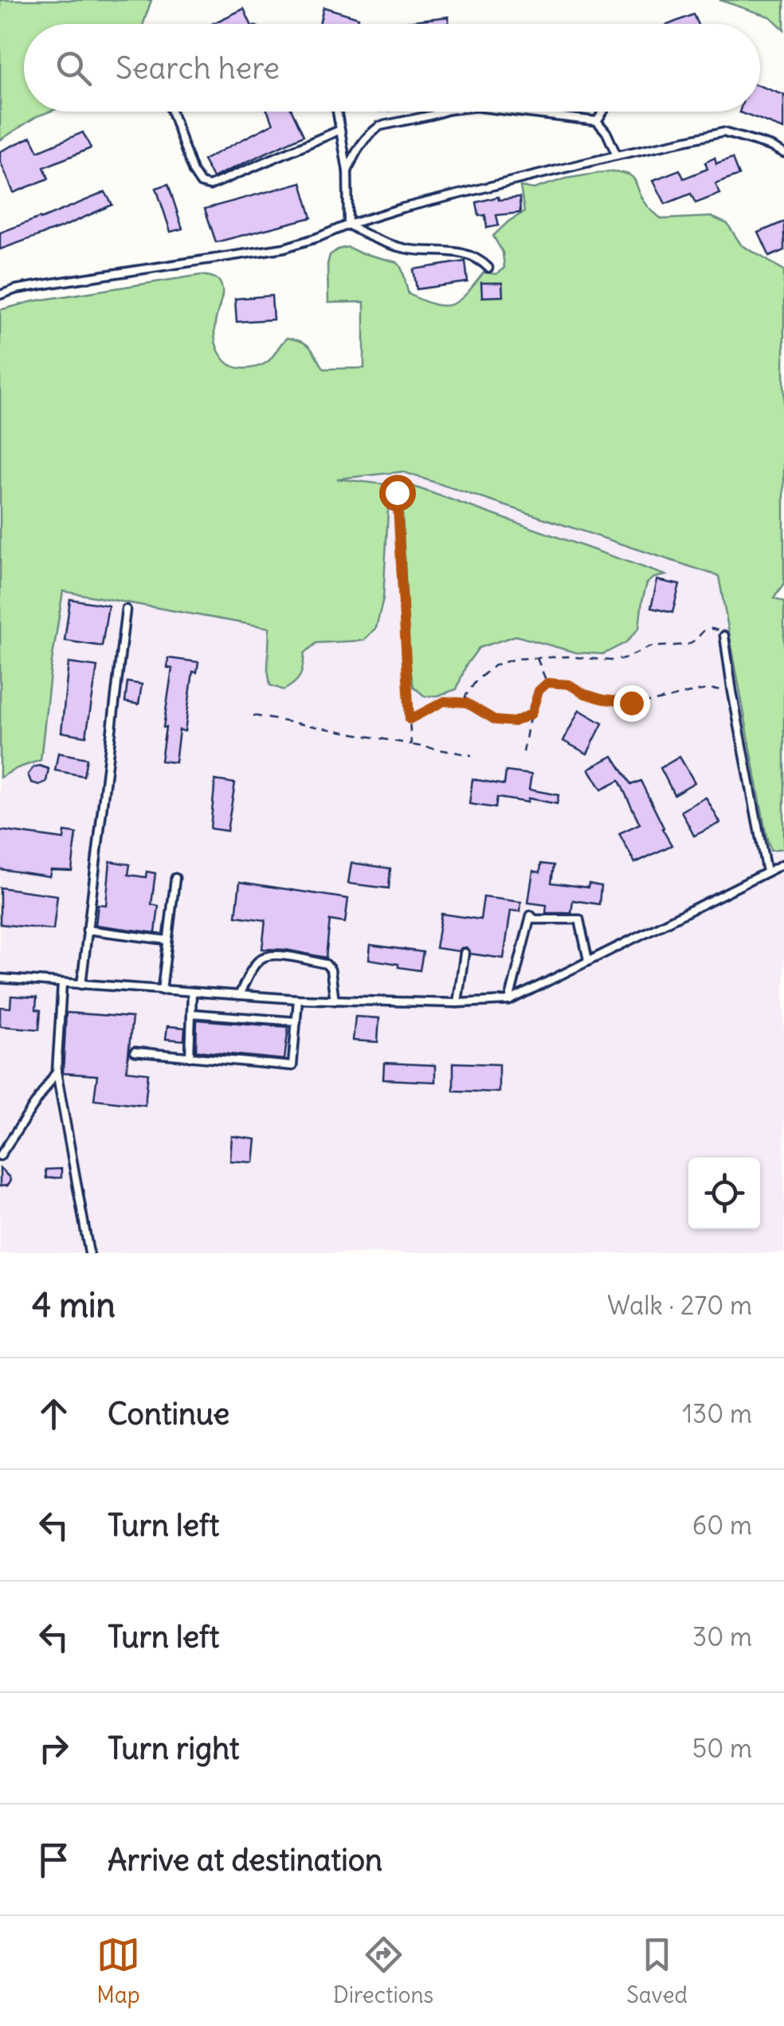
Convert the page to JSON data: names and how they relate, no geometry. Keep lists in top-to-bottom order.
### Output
{
  "page": {
    "search": "Search here",
    "heading": ["4 min", "Walk · 270 m"],
    "list": [
      ["Continue", "130 m"],
      ["Turn left", "60 m"],
      ["Turn left", "30 m"],
      ["Turn right", "50 m"],
      "Arrive at destination"
    ],
    "nav": ["Map", "Directions", "Saved"]
  }
}
